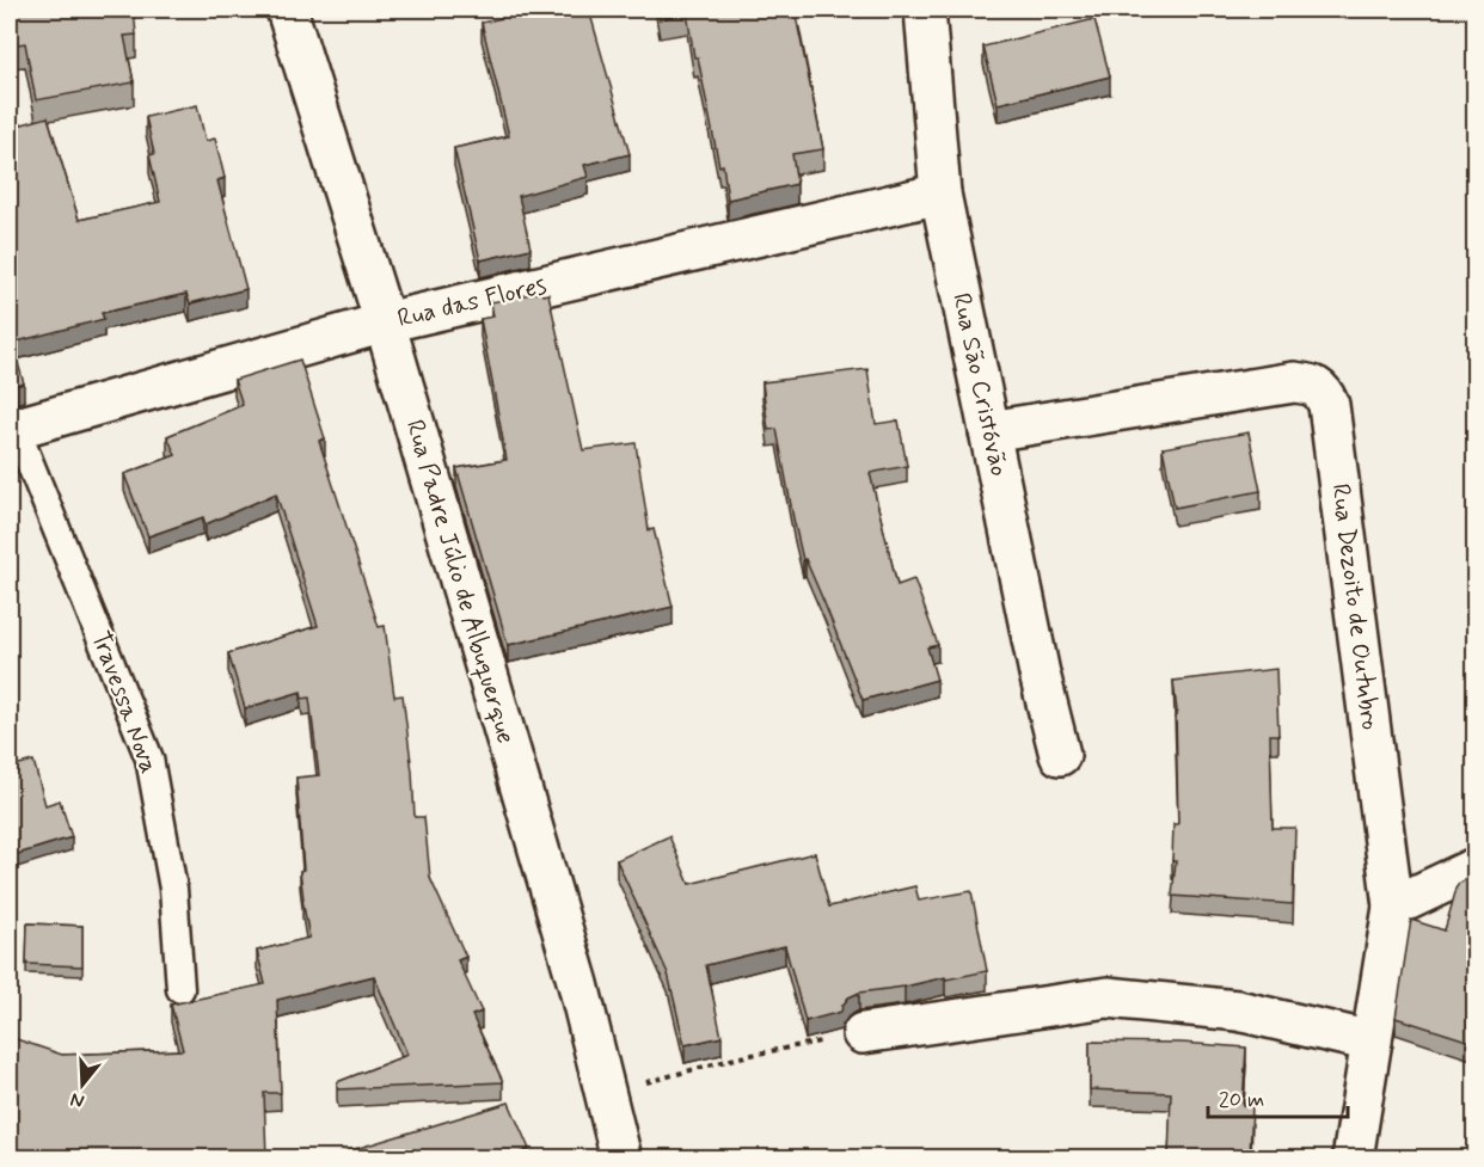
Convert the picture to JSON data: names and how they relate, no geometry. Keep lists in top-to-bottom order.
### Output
{
  "streets": {
    "street": [
      "Rua das Flores",
      "Rua São Cristóvão",
      "Rua Padre Júlio de Albuquerque",
      "Rua Dezoito de Outubro"
    ],
    "lane": ["Travessa Nova"]
  },
  "crossings": [
    ["Rua das Flores", "Rua São Cristóvão"],
    ["Rua das Flores", "Rua Padre Júlio de Albuquerque"],
    ["Rua das Flores", "Travessa Nova"],
    ["Rua São Cristóvão", "Rua Dezoito de Outubro"]
  ],
  "scale_bar": "20 m",
  "north": "bottom"
}
